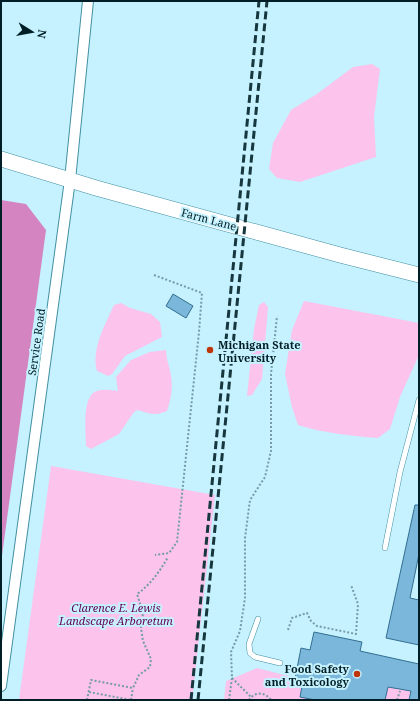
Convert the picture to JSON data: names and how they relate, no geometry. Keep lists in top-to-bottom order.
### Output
{
  "streets": {
    "street": ["Farm Lane", "Service Road"]
  },
  "crossings": [
    ["Farm Lane", "Service Road"]
  ],
  "parks": ["Clarence E. Lewis Landscape Arboretum"],
  "places": ["Michigan State University", "Food Safety and Toxicology"],
  "north": "right"
}
